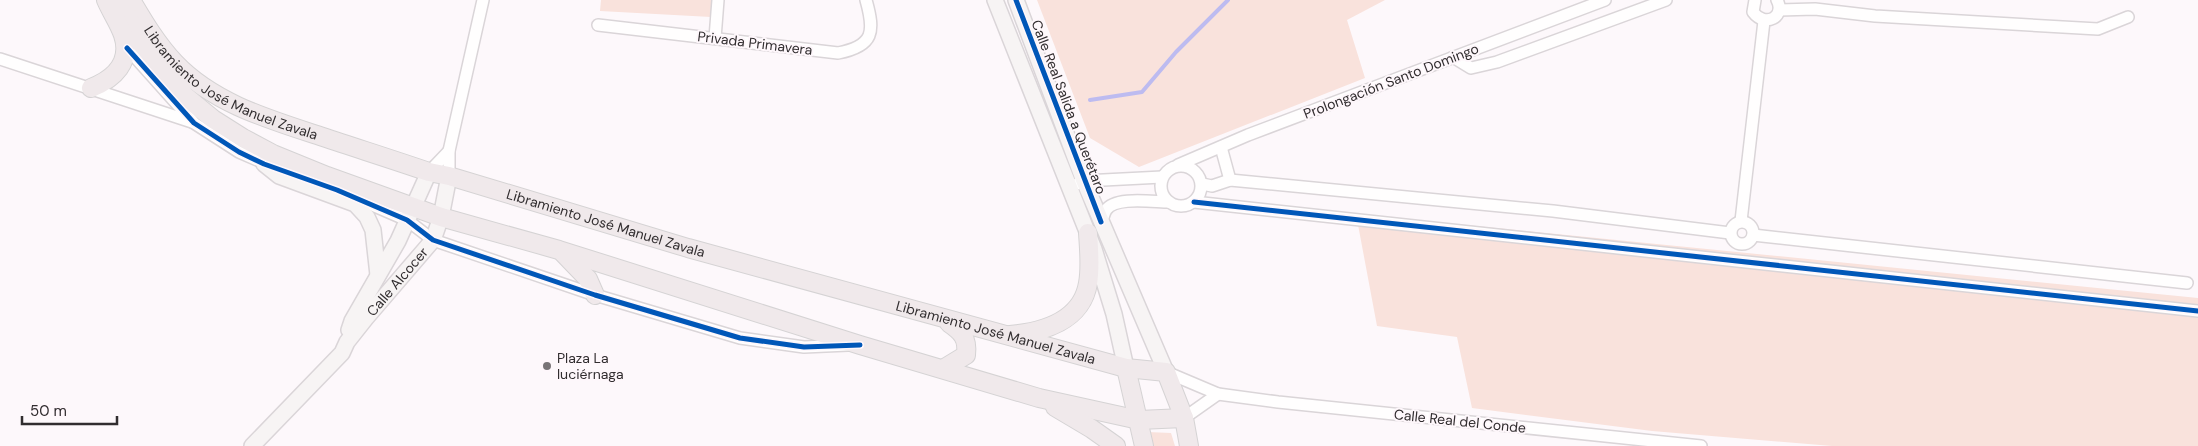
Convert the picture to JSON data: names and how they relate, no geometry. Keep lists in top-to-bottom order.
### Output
{
  "streets": {
    "main road": ["Libramiento José Manuel Zavala"],
    "street": [
      "Privada Primavera",
      "Prolongación Santo Domingo",
      "Calle Real Salida a Querétaro",
      "Calle Alcocer",
      "Calle Real del Conde"
    ]
  },
  "crossings": [
    ["Libramiento José Manuel Zavala", "Calle Real Salida a Querétaro"],
    ["Libramiento José Manuel Zavala", "Calle Alcocer"],
    ["Libramiento José Manuel Zavala", "Calle Real del Conde"],
    ["Calle Real Salida a Querétaro", "Calle Real del Conde"]
  ],
  "places": ["Plaza La luciérnaga"],
  "scale_bar": "50 m"
}
